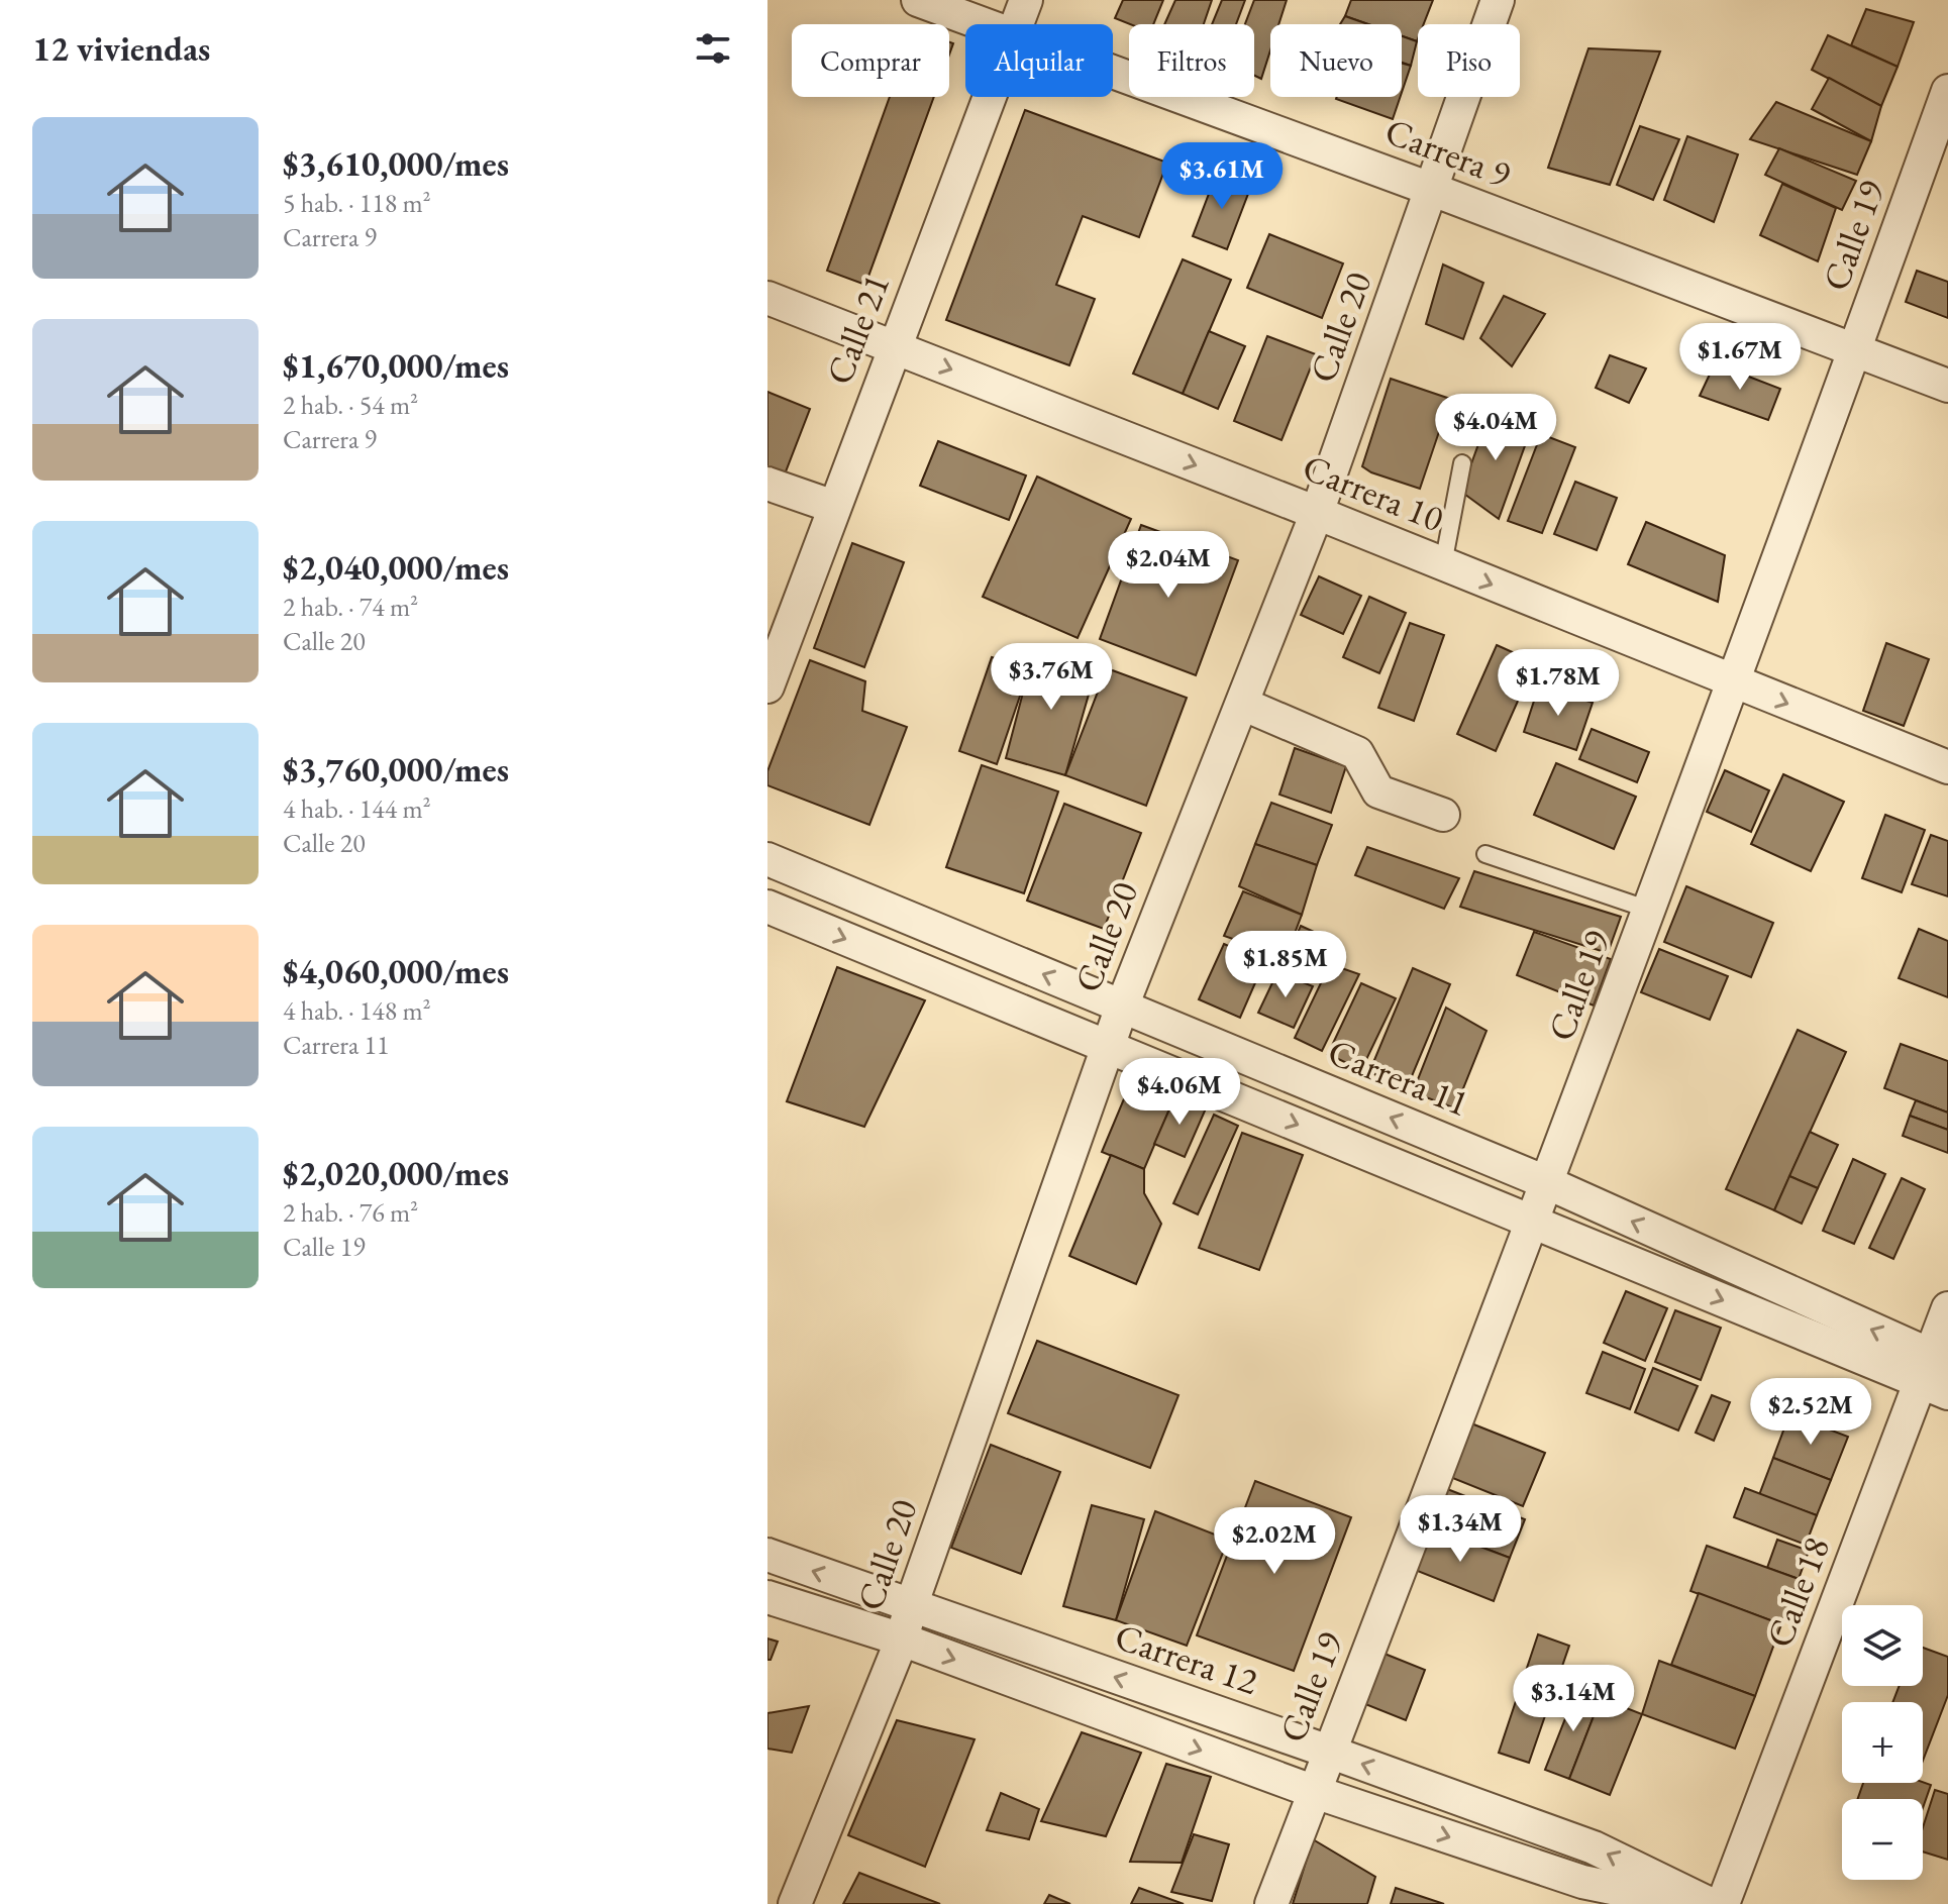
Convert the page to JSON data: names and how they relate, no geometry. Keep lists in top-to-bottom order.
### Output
{
  "streets": {
    "street": [
      "Carrera 9",
      "Calle 19",
      "Calle 20",
      "Calle 21",
      "Carrera 10",
      "Carrera 11",
      "Calle 18",
      "Carrera 12"
    ]
  },
  "crossings": [
    ["Carrera 9", "Calle 19"],
    ["Carrera 9", "Calle 20"],
    ["Calle 19", "Carrera 10"],
    ["Calle 19", "Carrera 11"],
    ["Calle 19", "Carrera 12"],
    ["Calle 20", "Carrera 10"],
    ["Calle 20", "Carrera 11"],
    ["Calle 20", "Carrera 12"],
    ["Calle 21", "Carrera 10"],
    ["Carrera 11", "Calle 18"]
  ],
  "one_way": ["Carrera 10"],
  "page": {
    "heading": "12 viviendas",
    "chip": [
      "Comprar",
      "Alquilar",
      "Filtros",
      "Nuevo",
      "Piso"
    ],
    "list": [
      {
        "name": "$3,610,000/mes",
        "note": "5 hab. · 118 m² · Carrera 9"
      },
      {
        "name": "$1,670,000/mes",
        "note": "2 hab. · 54 m² · Carrera 9"
      },
      {
        "name": "$2,040,000/mes",
        "note": "2 hab. · 74 m² · Calle 20"
      },
      {
        "name": "$3,760,000/mes",
        "note": "4 hab. · 144 m² · Calle 20"
      },
      {
        "name": "$4,060,000/mes",
        "note": "4 hab. · 148 m² · Carrera 11"
      },
      {
        "name": "$2,020,000/mes",
        "note": "2 hab. · 76 m² · Calle 19"
      }
    ],
    "price": [
      "$3.61M",
      "$1.67M",
      "$4.04M",
      "$2.04M",
      "$3.76M",
      "$1.78M",
      "$1.85M",
      "$4.06M",
      "$2.52M",
      "$1.34M",
      "$2.02M",
      "$3.14M"
    ],
    "map_buttons": ["+", "−"]
  }
}
